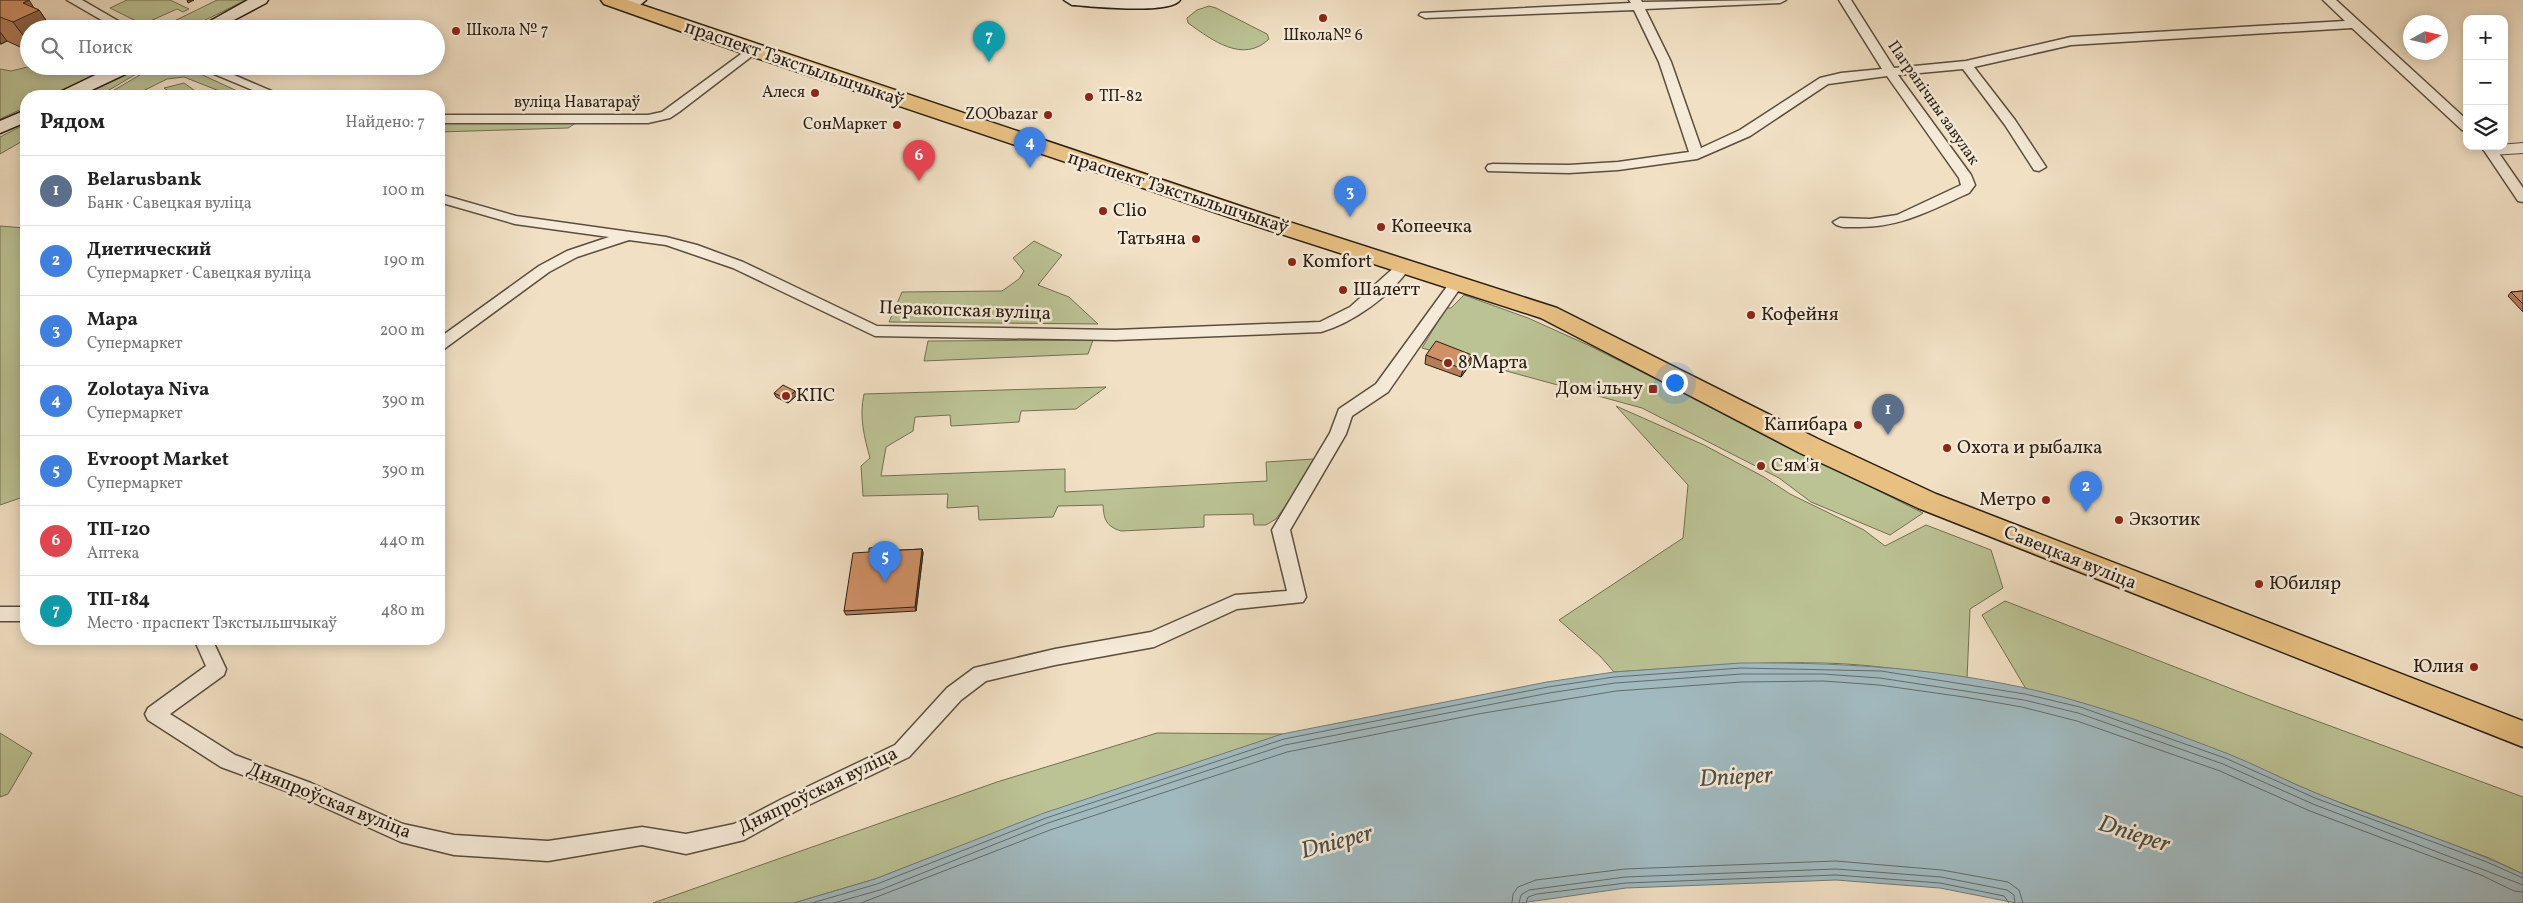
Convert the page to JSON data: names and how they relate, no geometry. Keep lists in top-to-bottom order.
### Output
{
  "streets": {
    "main road": ["праспект Тэкстыльшчыкаў", "Савецкая вуліца"],
    "street": [
      "вуліца Наватараў",
      "Пагранічны завулак",
      "Перакопская вуліца",
      "Дняпроўская вуліца"
    ]
  },
  "crossings": [
    ["праспект Тэкстыльшчыкаў", "вуліца Наватараў"],
    ["праспект Тэкстыльшчыкаў", "Перакопская вуліца"],
    ["праспект Тэкстыльшчыкаў", "Савецкая вуліца"],
    ["праспект Тэкстыльшчыкаў", "Дняпроўская вуліца"]
  ],
  "water": ["Dnieper"],
  "places": {
    "other": [
      "Школа№ 6",
      "Школа № 7",
      "Алеся",
      "ТП-82",
      "ZOObazar",
      "СонМаркет",
      "Clio",
      "Копеечка",
      "Татьяна",
      "Komfort",
      "Шалетт",
      "Кофейня",
      "8 Марта",
      "КПС",
      "Капибара",
      "Охота и рыбалка",
      "Сям'я",
      "Метро",
      "Экзотик",
      "Юбиляр",
      "Юлия"
    ],
    "transit": ["Дом ільну"]
  },
  "north": "right",
  "page": {
    "map_buttons": ["+", "−"],
    "search": "Поиск",
    "pins": [
      "7",
      "4",
      "6",
      "3",
      "1",
      "2",
      "5"
    ],
    "heading": ["Рядом", "Найдено: 7"],
    "list": [
      {
        "mark": "1",
        "name": "Belarusbank",
        "note": "Банк · Савецкая вуліца",
        "value": "100 m"
      },
      {
        "mark": "2",
        "name": "Диетический",
        "note": "Супермаркет · Савецкая вуліца",
        "value": "190 m"
      },
      {
        "mark": "3",
        "name": "Мара",
        "note": "Супермаркет",
        "value": "200 m"
      },
      {
        "mark": "4",
        "name": "Zolotaya Niva",
        "note": "Супермаркет",
        "value": "390 m"
      },
      {
        "mark": "5",
        "name": "Evroopt Market",
        "note": "Супермаркет",
        "value": "390 m"
      },
      {
        "mark": "6",
        "name": "ТП-120",
        "note": "Аптека",
        "value": "440 m"
      },
      {
        "mark": "7",
        "name": "ТП-184",
        "note": "Место · праспект Тэкстыльшчыкаў",
        "value": "480 m"
      }
    ]
  }
}
